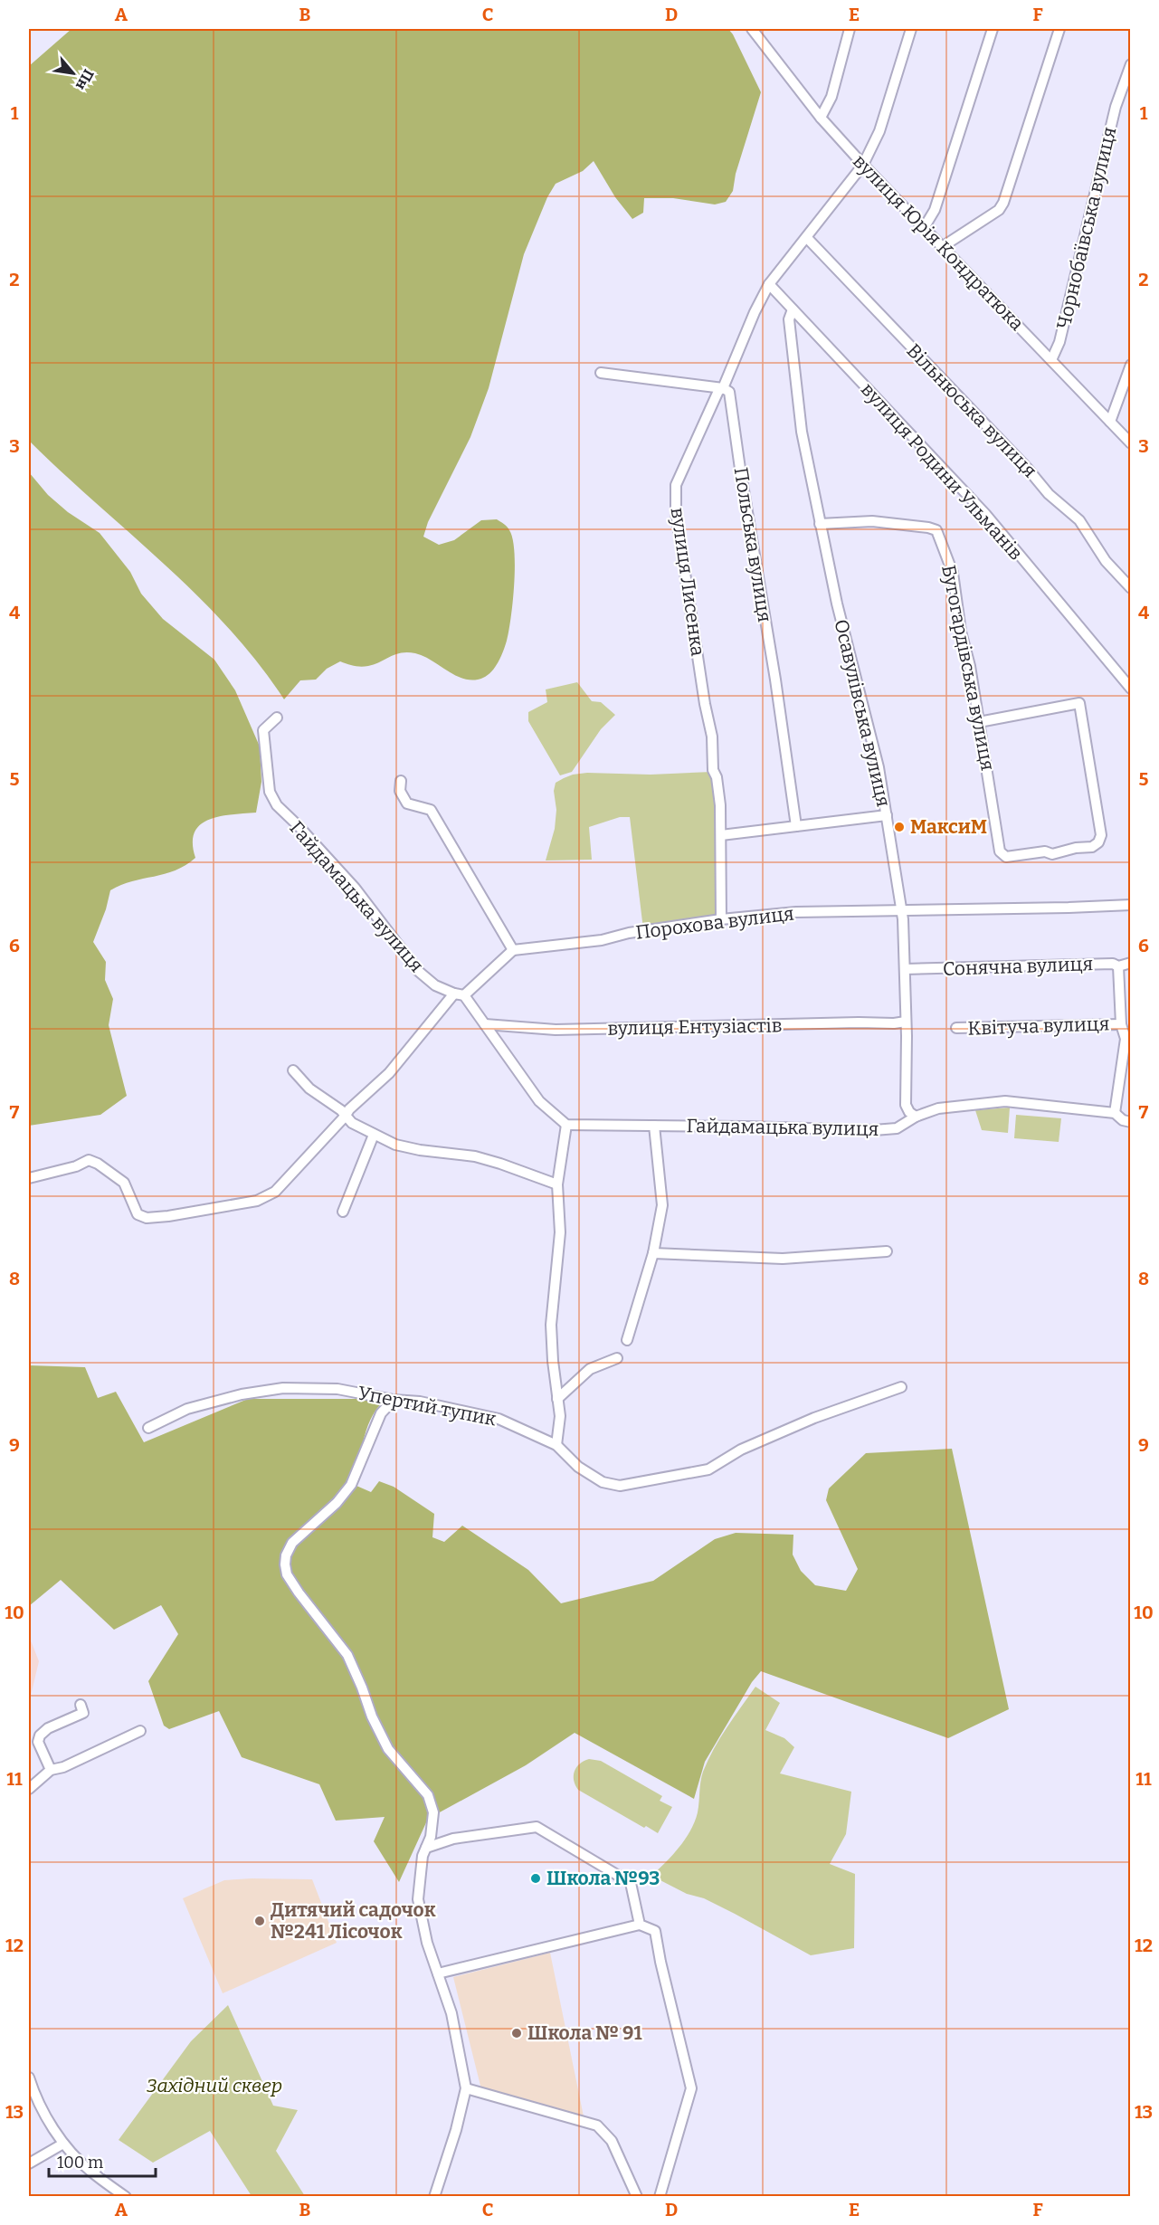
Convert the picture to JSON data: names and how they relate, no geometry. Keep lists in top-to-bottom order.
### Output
{
  "streets": {
    "street": [
      "Чорнобаївська вулиця",
      "вулиця Юрія Кондратюка",
      "Вільнюська вулиця",
      "вулиця Родини Ульманів",
      "Польська вулиця",
      "вулиця Лисенка",
      "Бугогардівська вулиця",
      "Осавулівська вулиця",
      "Гайдамацька вулиця",
      "Порохова вулиця",
      "Сонячна вулиця",
      "Квітуча вулиця",
      "вулиця Ентузіастів",
      "Упертий тупик"
    ]
  },
  "crossings": [
    ["Чорнобаївська вулиця", "вулиця Юрія Кондратюка"],
    ["вулиця Юрія Кондратюка", "вулиця Лисенка"],
    ["Вільнюська вулиця", "вулиця Лисенка"],
    ["вулиця Родини Ульманів", "вулиця Лисенка"],
    ["вулиця Родини Ульманів", "Осавулівська вулиця"],
    ["Польська вулиця", "вулиця Лисенка"],
    ["вулиця Лисенка", "Порохова вулиця"],
    ["Бугогардівська вулиця", "Осавулівська вулиця"],
    ["Осавулівська вулиця", "Гайдамацька вулиця"],
    ["Осавулівська вулиця", "Порохова вулиця"],
    ["Осавулівська вулиця", "Сонячна вулиця"],
    ["Осавулівська вулиця", "вулиця Ентузіастів"],
    ["Гайдамацька вулиця", "вулиця Ентузіастів"]
  ],
  "parks": ["Західний сквер"],
  "places": [
    "МаксиМ",
    "Школа №93",
    "Дитячий садочок №241 Лісочок",
    "Школа № 91"
  ],
  "scale_bar": "100 m",
  "north": "bottom right",
  "grid": {
    "columns": [
      "A",
      "B",
      "C",
      "D",
      "E",
      "F"
    ],
    "rows": [
      "1",
      "2",
      "3",
      "4",
      "5",
      "6",
      "7",
      "8",
      "9",
      "10",
      "11",
      "12",
      "13"
    ]
  }
}
